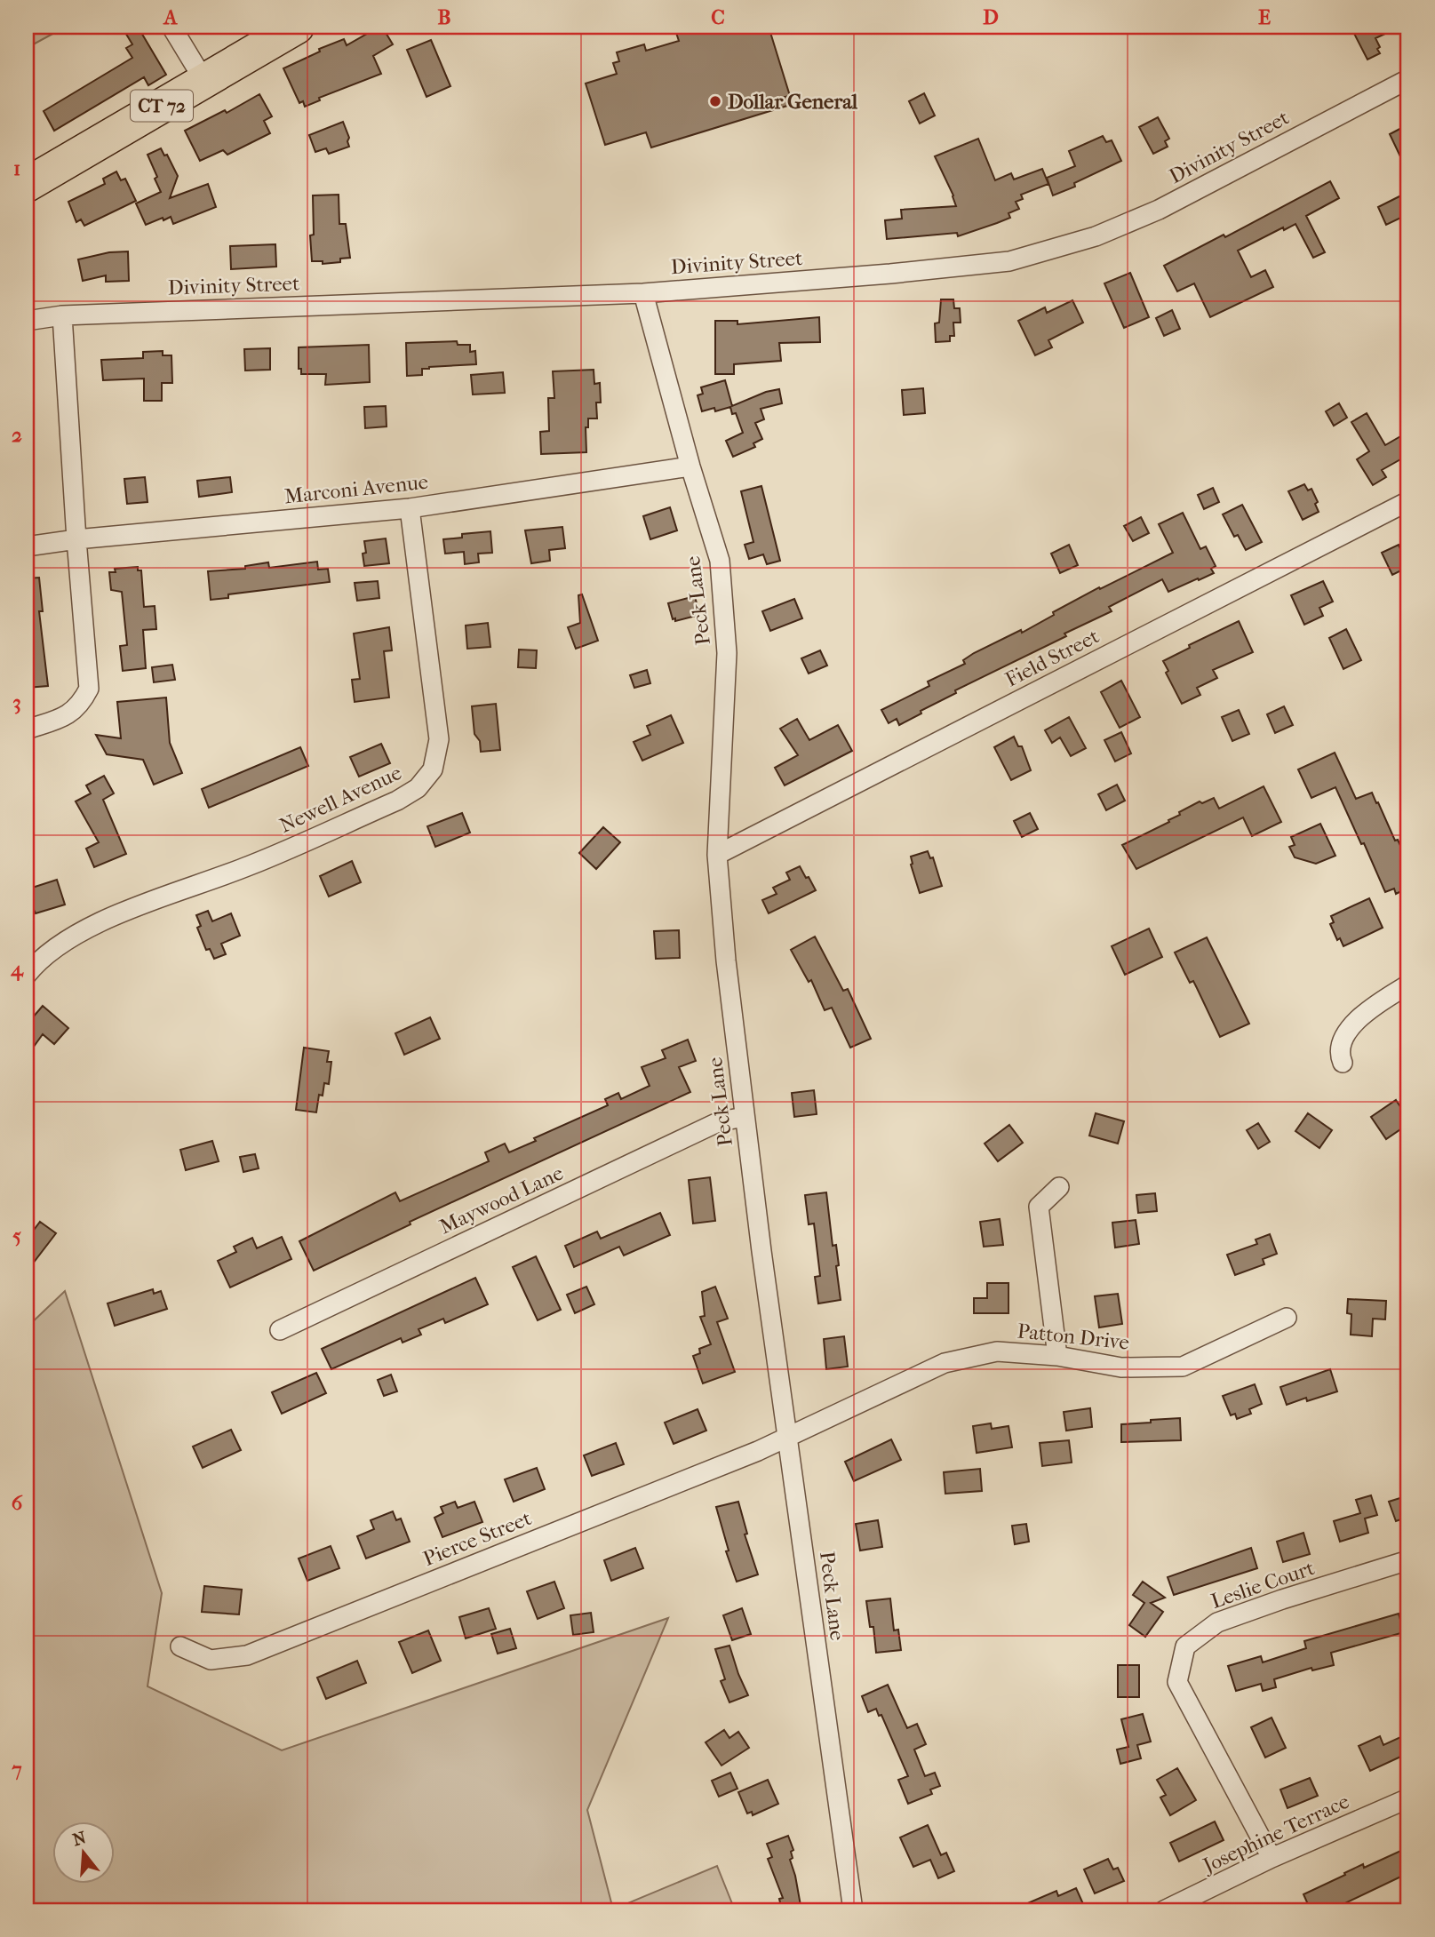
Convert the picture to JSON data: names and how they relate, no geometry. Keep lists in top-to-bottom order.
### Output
{
  "streets": {
    "highway": ["CT 72"],
    "street": [
      "Divinity Street",
      "Marconi Avenue",
      "Peck Lane",
      "Field Street",
      "Newell Avenue",
      "Maywood Lane",
      "Patton Drive",
      "Pierce Street",
      "Leslie Court",
      "Josephine Terrace"
    ]
  },
  "crossings": [
    ["Divinity Street", "Peck Lane"],
    ["Marconi Avenue", "Peck Lane"],
    ["Marconi Avenue", "Newell Avenue"],
    ["Peck Lane", "Field Street"],
    ["Peck Lane", "Maywood Lane"],
    ["Peck Lane", "Patton Drive"],
    ["Peck Lane", "Pierce Street"],
    ["Patton Drive", "Pierce Street"],
    ["Leslie Court", "Josephine Terrace"]
  ],
  "places": ["Dollar General"],
  "north": "top",
  "grid": {
    "columns": [
      "A",
      "B",
      "C",
      "D",
      "E"
    ],
    "rows": [
      "1",
      "2",
      "3",
      "4",
      "5",
      "6",
      "7"
    ]
  }
}
